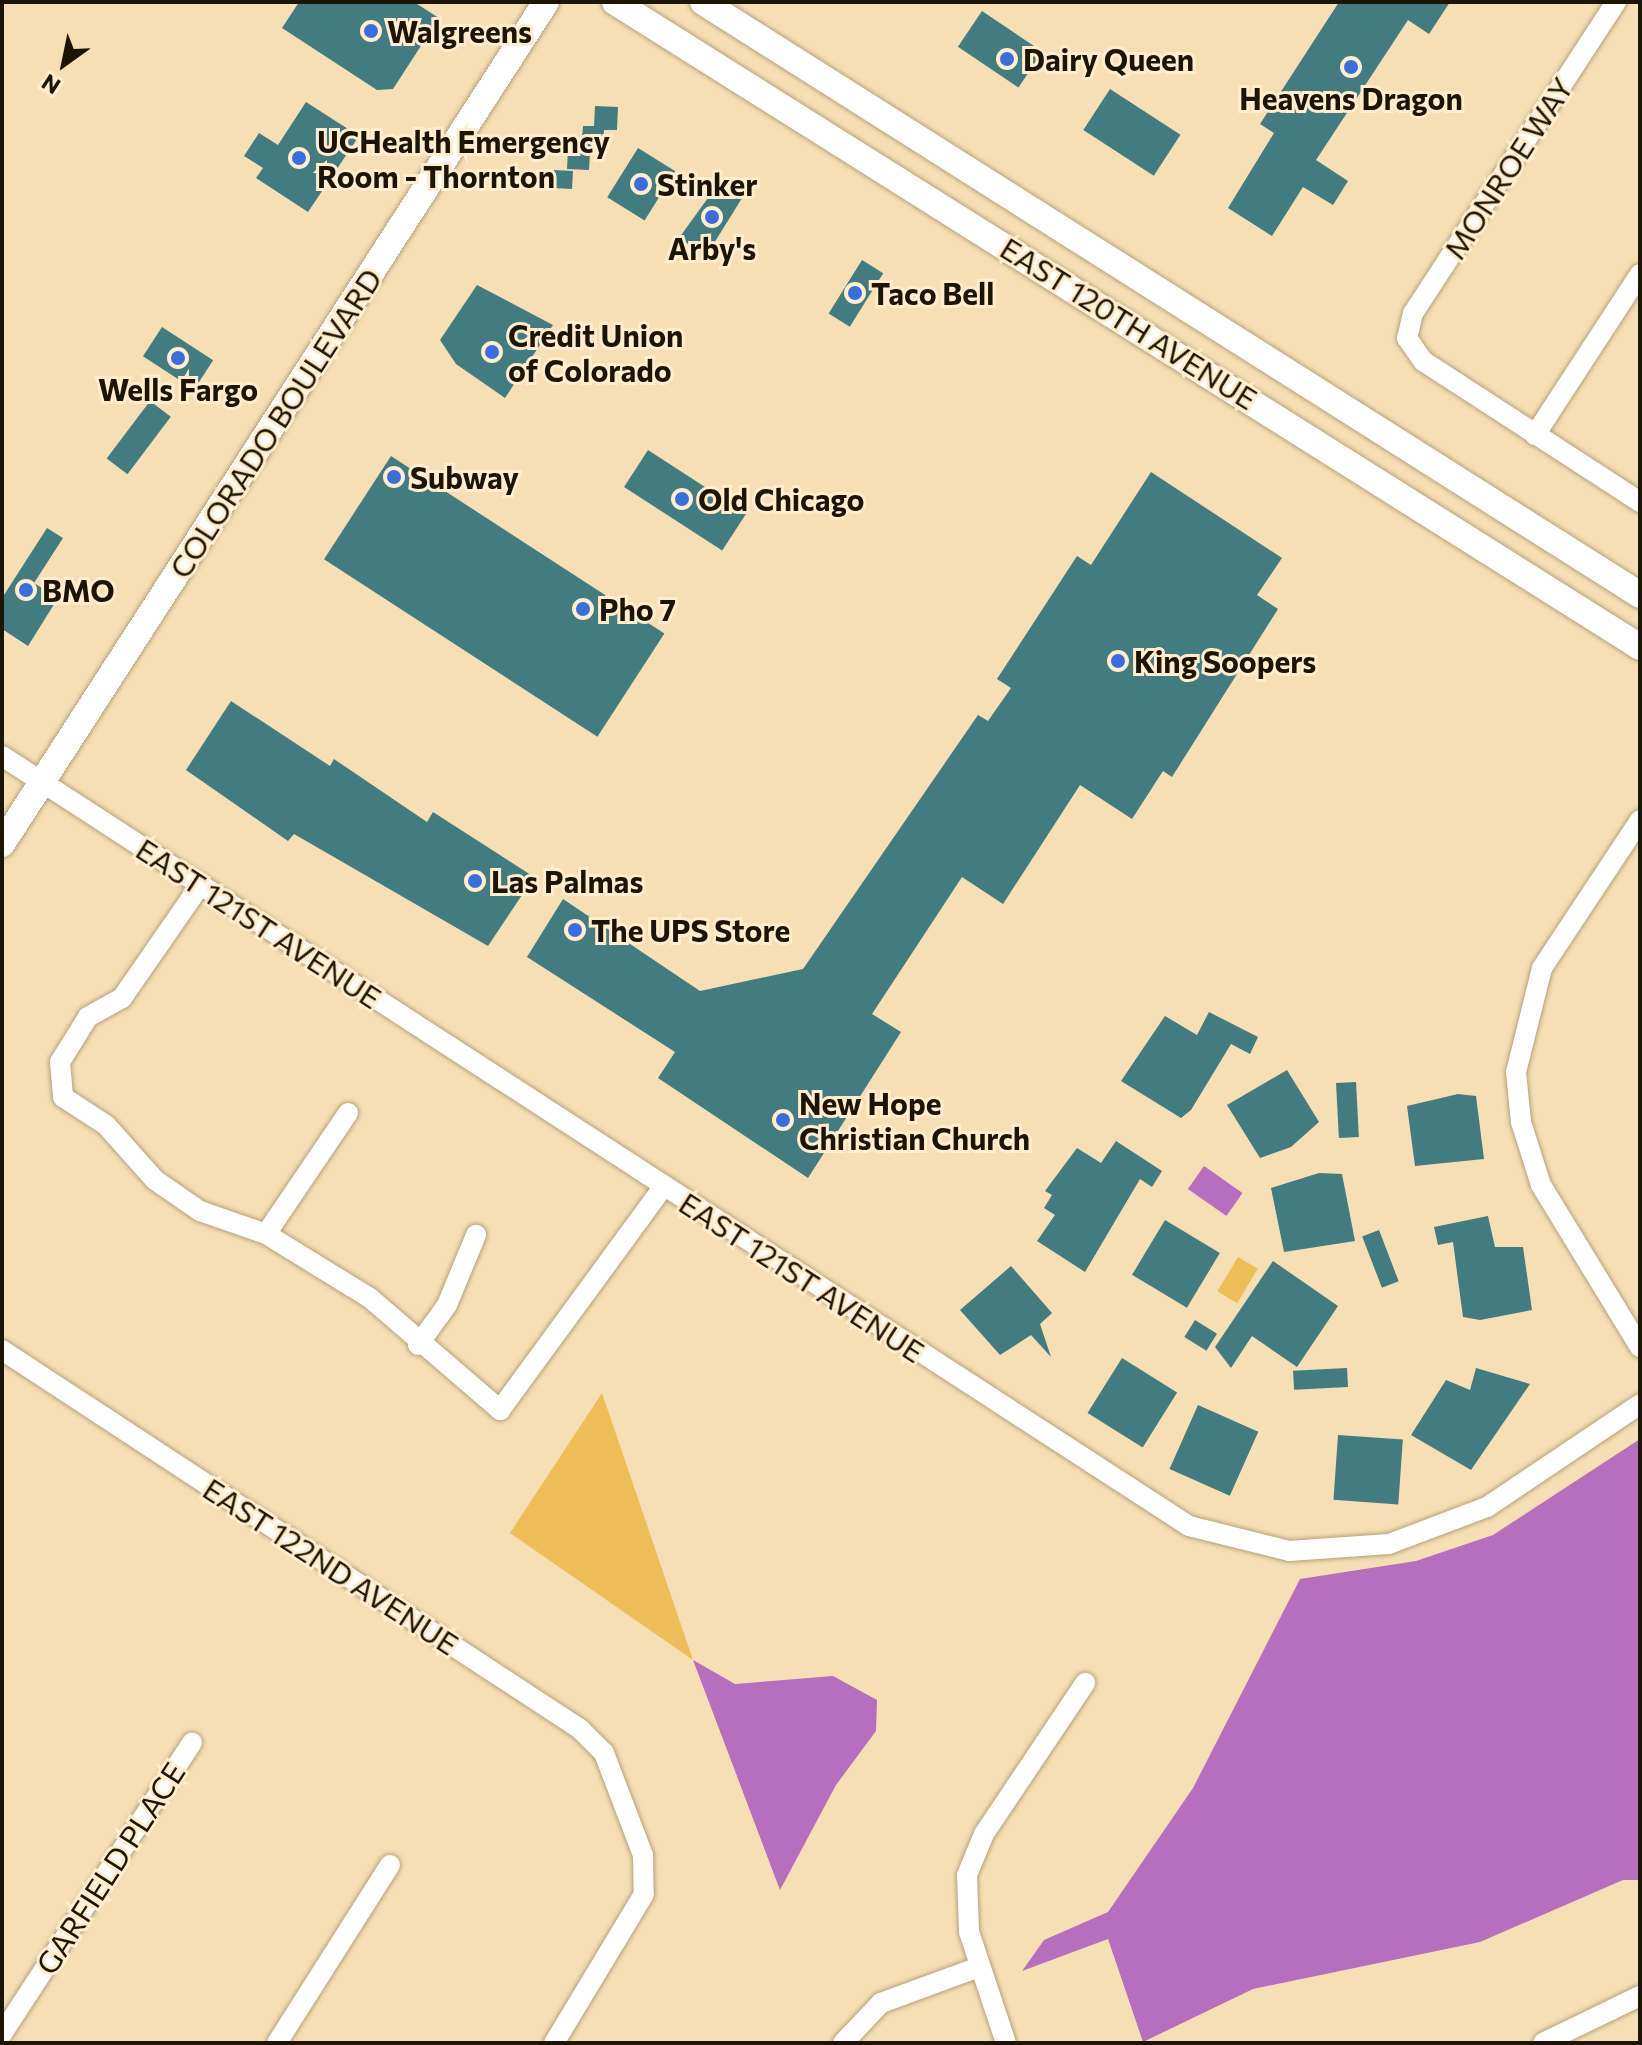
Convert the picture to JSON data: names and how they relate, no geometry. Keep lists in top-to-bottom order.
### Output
{
  "streets": {
    "main road": ["EAST 120TH AVENUE", "COLORADO BOULEVARD"],
    "street": [
      "MONROE WAY",
      "EAST 121ST AVENUE",
      "EAST 122ND AVENUE",
      "GARFIELD PLACE"
    ]
  },
  "crossings": [
    ["COLORADO BOULEVARD", "EAST 121ST AVENUE"]
  ],
  "places": [
    "Walgreens",
    "Dairy Queen",
    "Heavens Dragon",
    "UCHealth Emergency Room - Thornton",
    "Stinker",
    "Arby's",
    "Taco Bell",
    "Credit Union of Colorado",
    "Wells Fargo",
    "Subway",
    "Old Chicago",
    "BMO",
    "Pho 7",
    "King Soopers",
    "Las Palmas",
    "The UPS Store",
    "New Hope Christian Church"
  ],
  "north": "bottom left"
}
